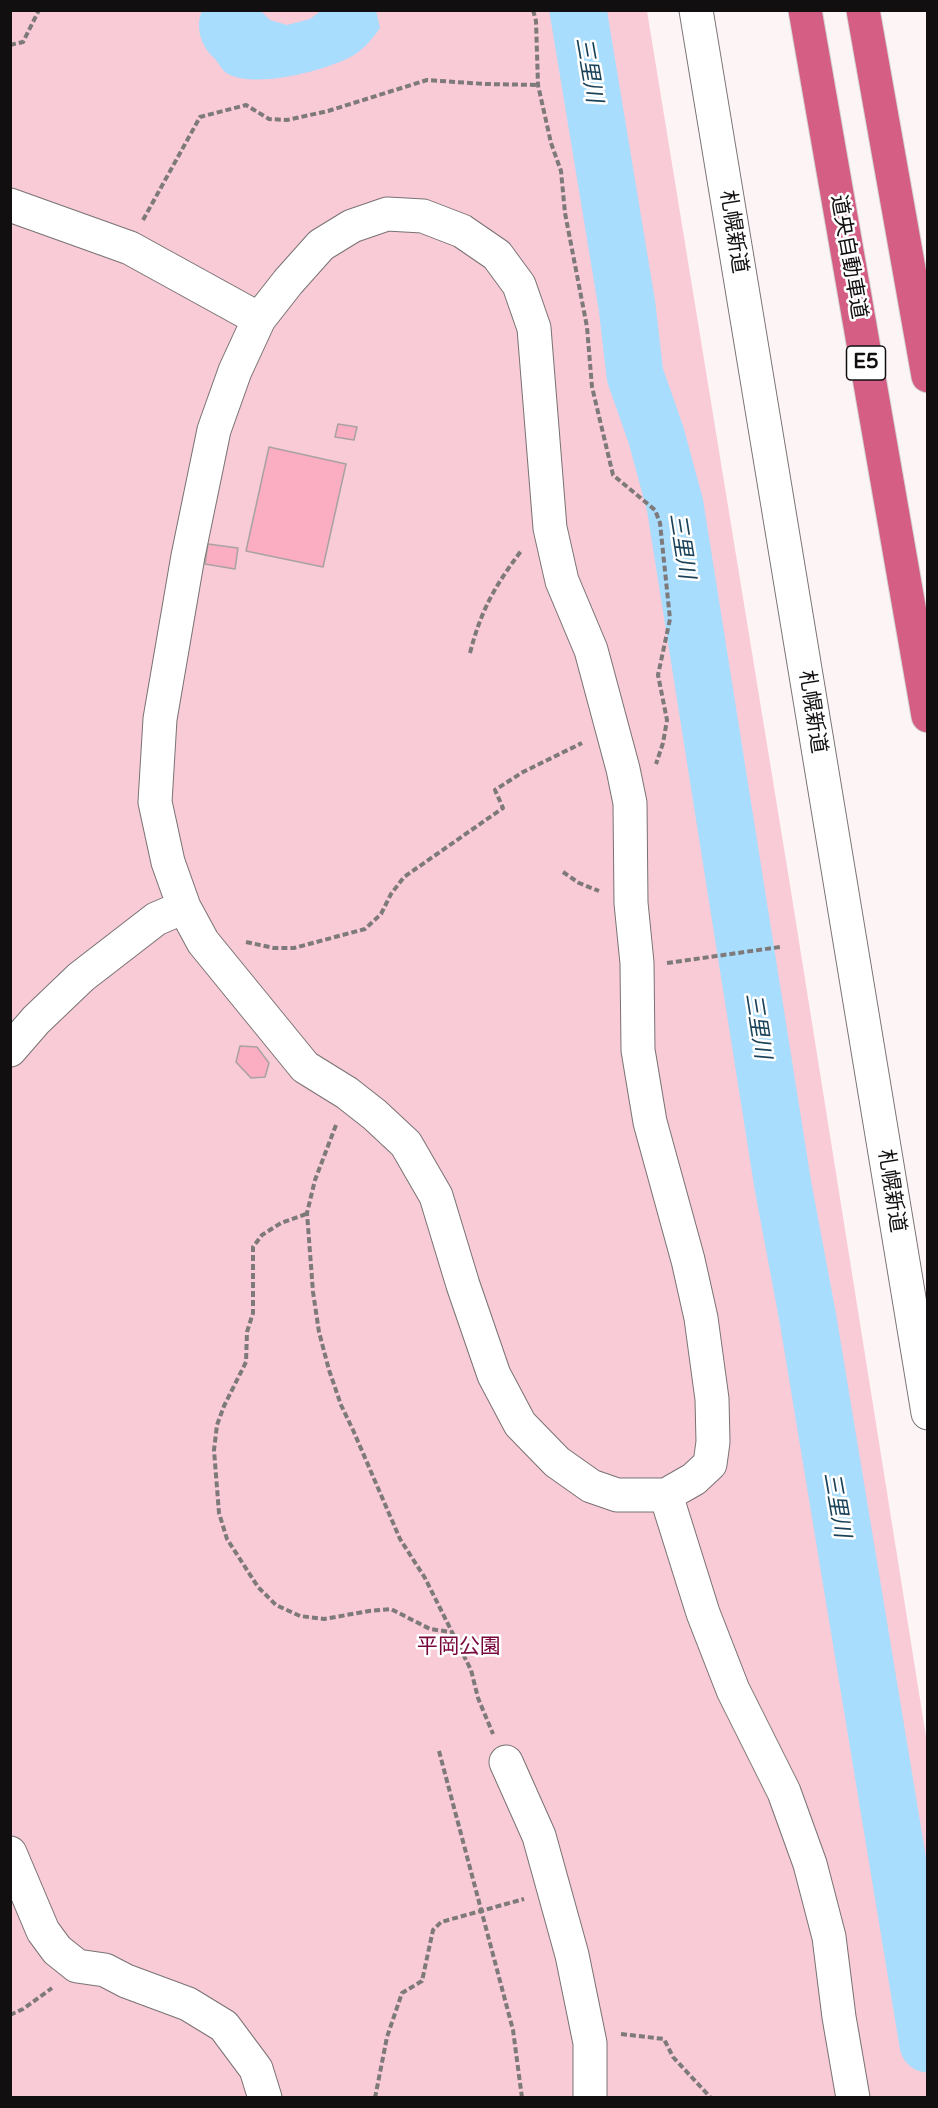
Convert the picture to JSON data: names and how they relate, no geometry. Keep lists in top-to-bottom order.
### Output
{
  "streets": {
    "highway": ["道央自動車道", "E5"],
    "street": ["札幌新道"]
  },
  "water": ["三里川"],
  "parks": ["平岡公園"]
}
